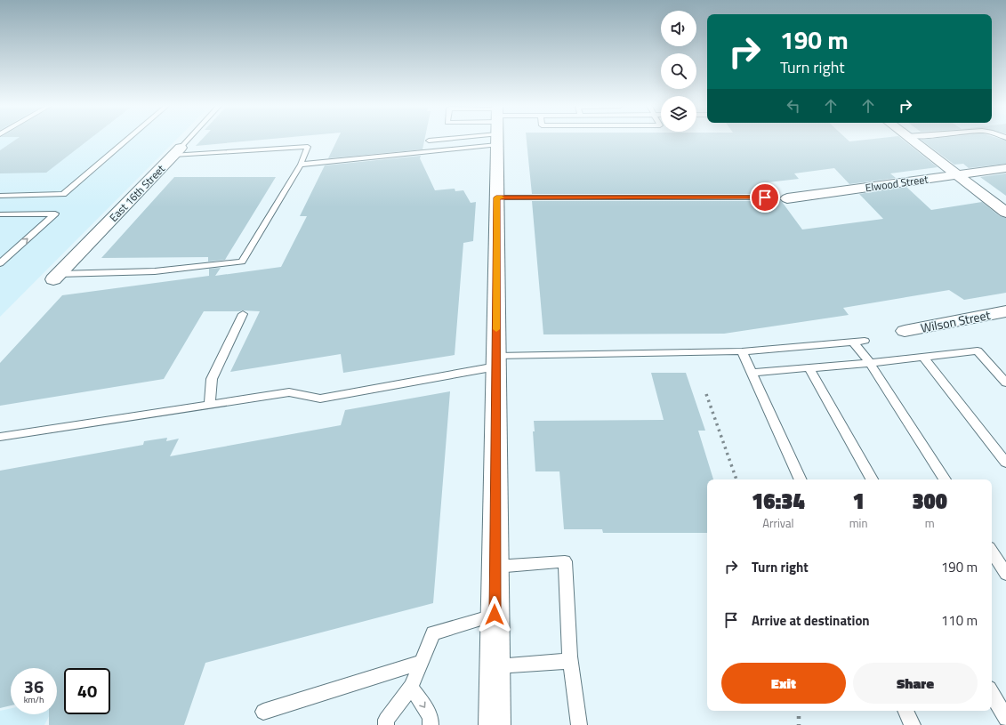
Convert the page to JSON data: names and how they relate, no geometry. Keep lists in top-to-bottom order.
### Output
{
  "streets": {
    "street": ["Elwood Street", "East 16th Street", "Wilson Street"]
  },
  "page": {
    "turn": ["190 m", "Turn right"],
    "eta": [
      "16:34",
      "Arrival",
      "1",
      "min",
      "300",
      "m"
    ],
    "list": [
      {
        "name": "Turn right",
        "value": "190 m"
      },
      {
        "name": "Arrive at destination",
        "value": "110 m"
      }
    ],
    "buttons": ["Exit", "Share"],
    "speed": "36 km/h",
    "limit": "40"
  }
}
